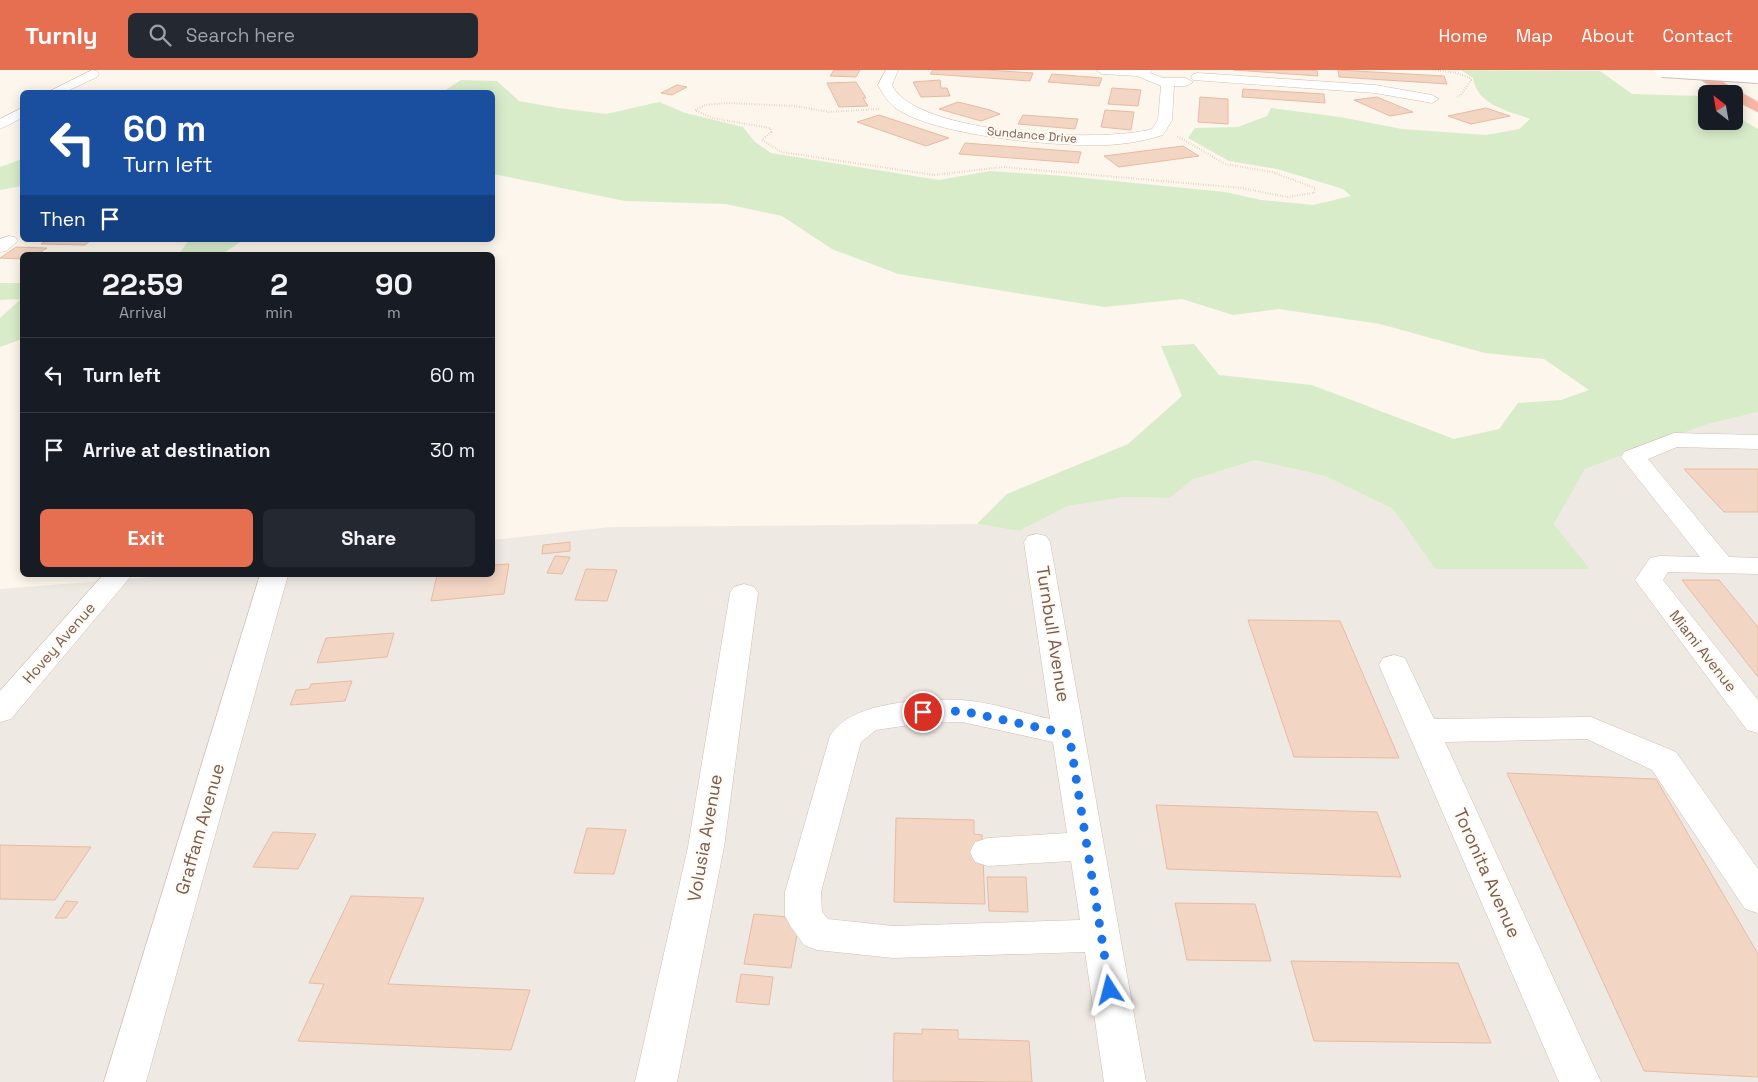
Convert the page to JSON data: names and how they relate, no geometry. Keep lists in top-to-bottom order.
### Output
{
  "streets": {
    "street": [
      "Sundance Drive",
      "Turnbull Avenue",
      "Hovey Avenue",
      "Miami Avenue",
      "Graffam Avenue",
      "Volusia Avenue",
      "Toronita Avenue"
    ]
  },
  "north": "top left",
  "page": {
    "header": "Turnly",
    "search": "Search here",
    "nav": [
      "Home",
      "Map",
      "About",
      "Contact"
    ],
    "turn": ["60 m", "Turn left"],
    "then": "Then",
    "eta": [
      "22:59",
      "Arrival",
      "2",
      "min",
      "90",
      "m"
    ],
    "list": [
      {
        "name": "Turn left",
        "value": "60 m"
      },
      {
        "name": "Arrive at destination",
        "value": "30 m"
      }
    ],
    "buttons": ["Exit", "Share"]
  }
}
